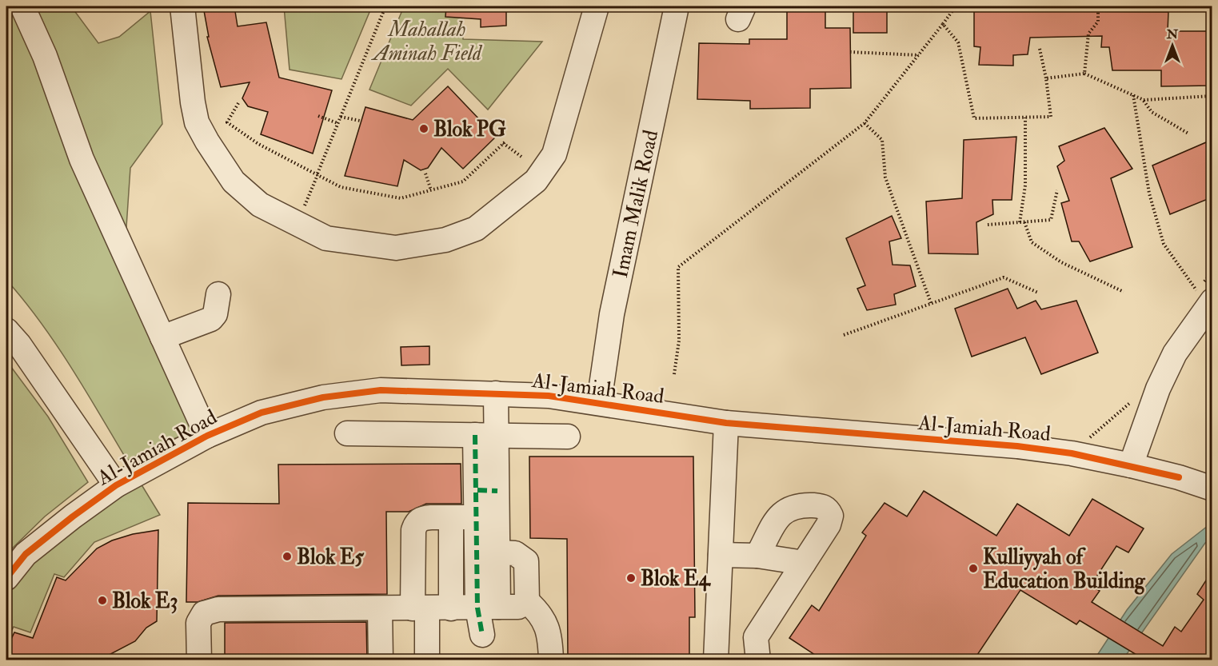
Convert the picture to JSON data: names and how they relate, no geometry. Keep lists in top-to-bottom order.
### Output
{
  "streets": {
    "street": ["Imam Malik Road", "Al-Jamiah Road"]
  },
  "crossings": [
    ["Imam Malik Road", "Al-Jamiah Road"]
  ],
  "parks": ["Mahallah Aminah Field"],
  "places": [
    "Blok PG",
    "Blok E5",
    "Kulliyyah of Education Building",
    "Blok E4",
    "Blok E3"
  ],
  "north": "top"
}
